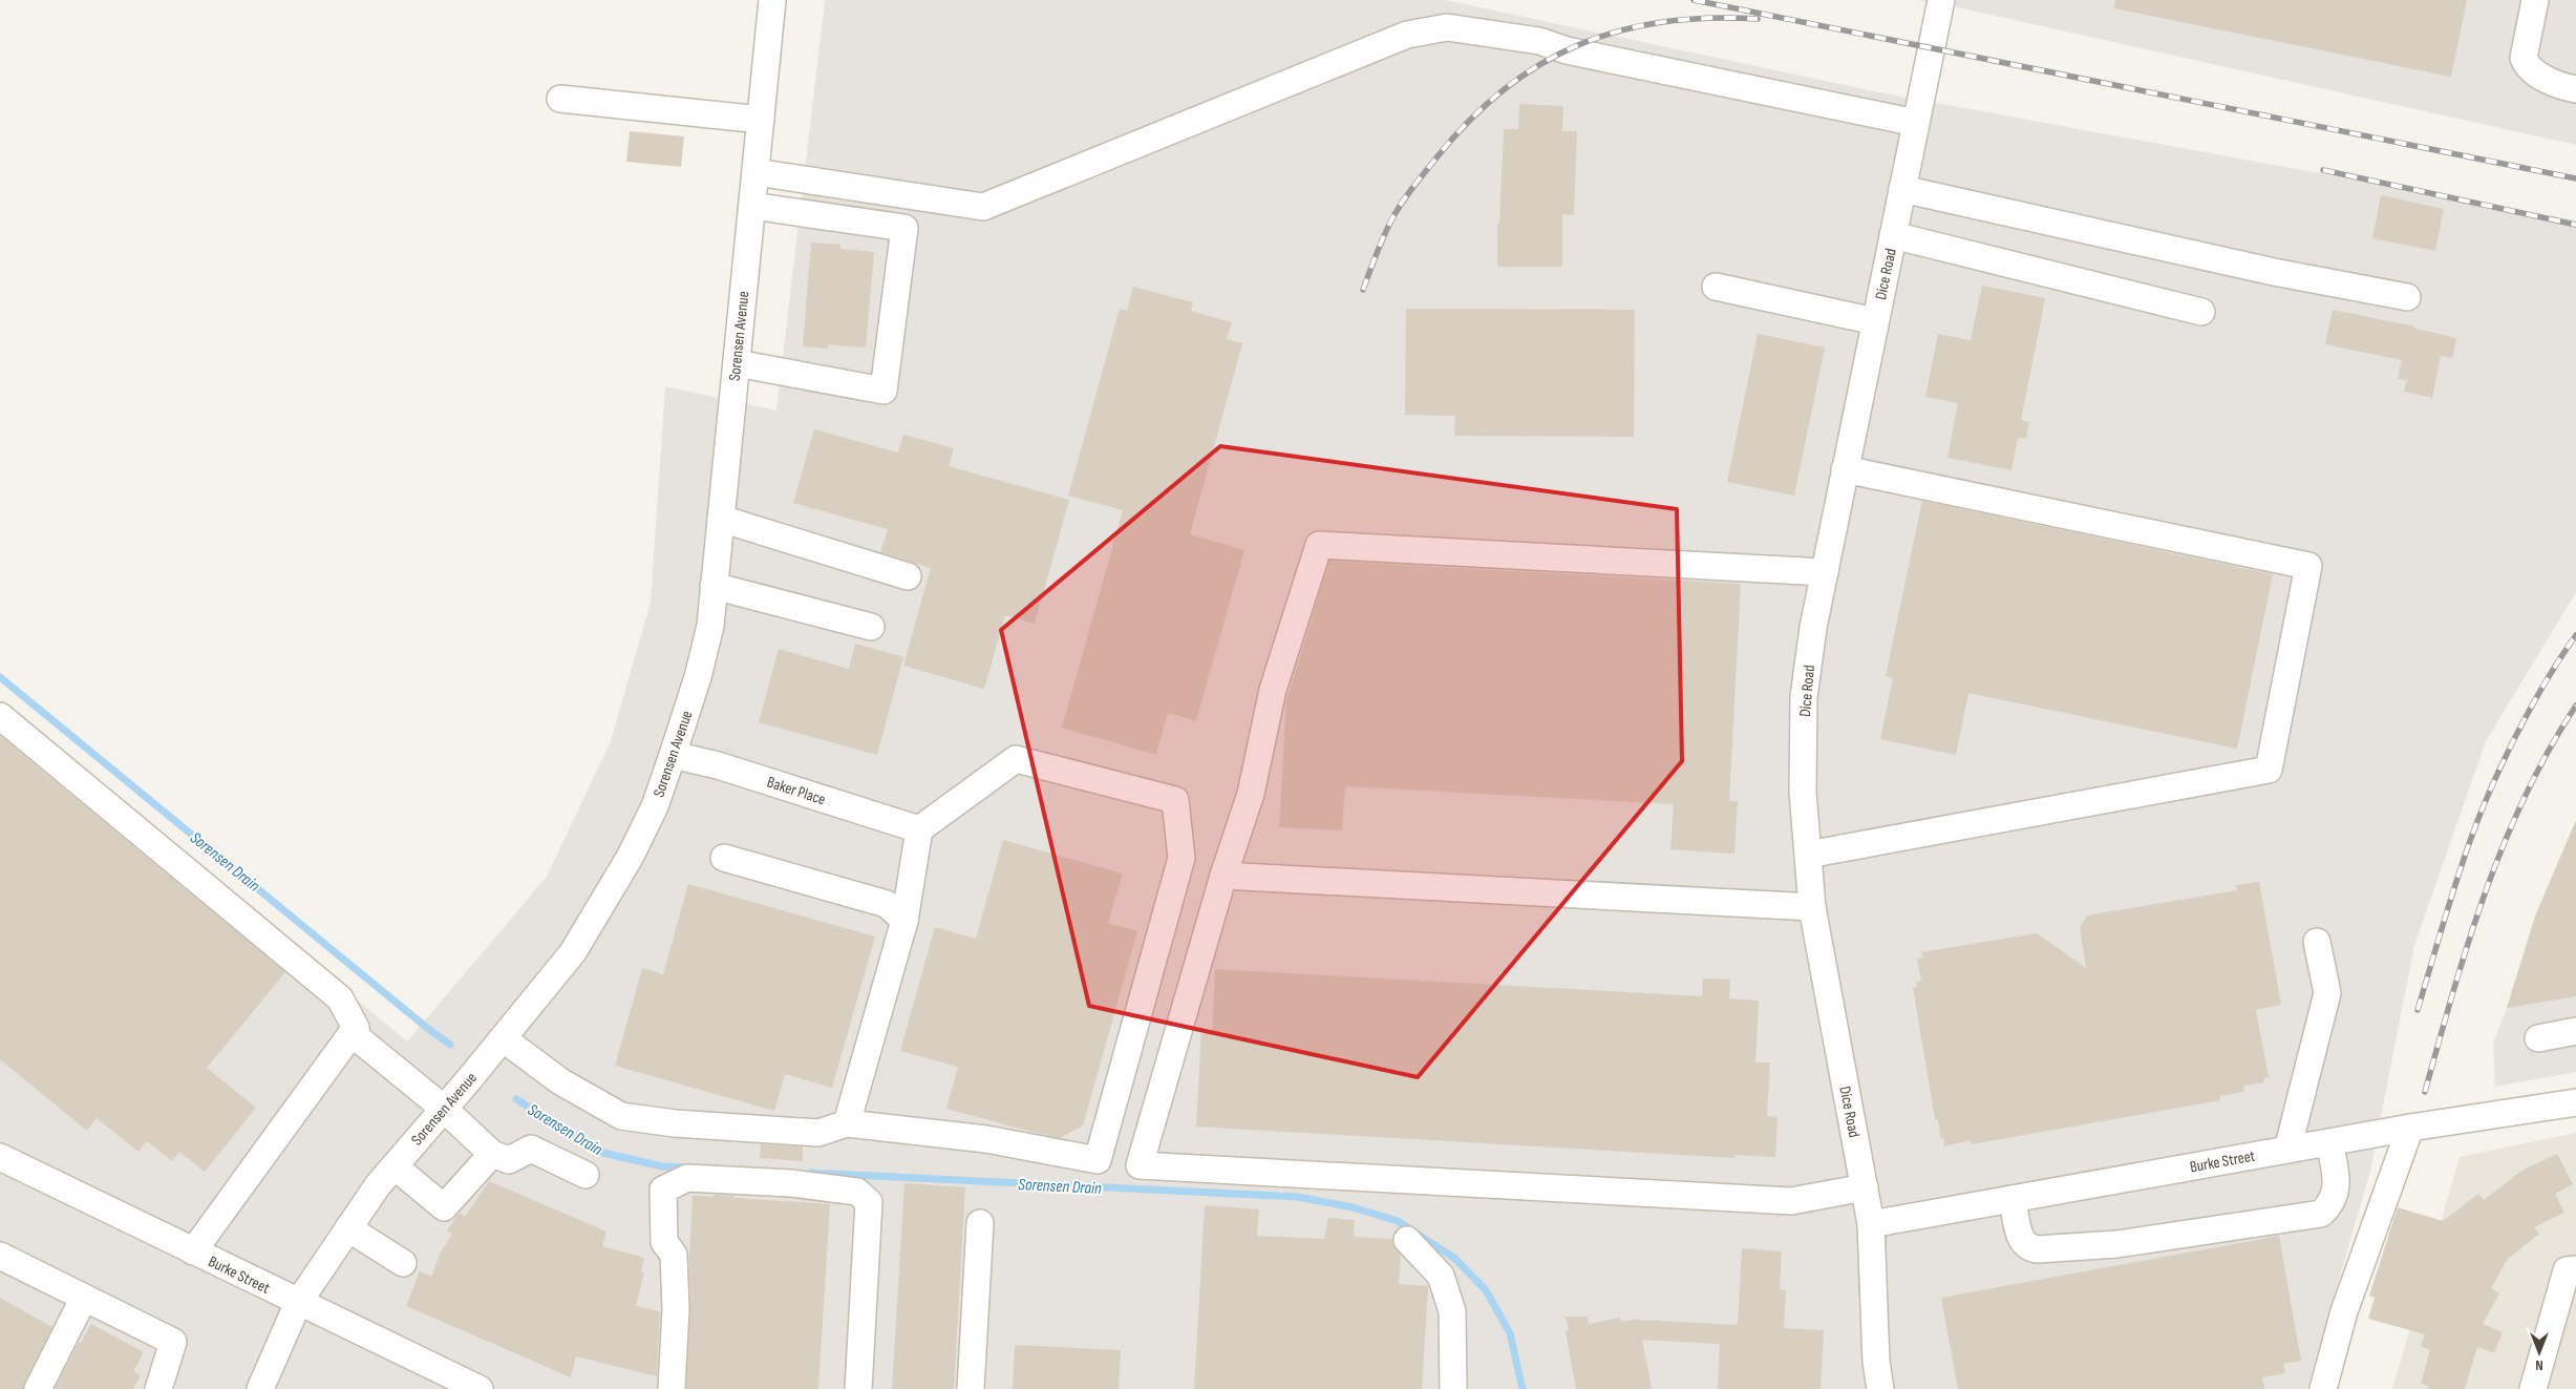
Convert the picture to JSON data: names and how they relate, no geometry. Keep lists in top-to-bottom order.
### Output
{
  "streets": {
    "street": [
      "Dice Road",
      "Sorensen Avenue",
      "Baker Place",
      "Burke Street"
    ]
  },
  "crossings": [
    ["Dice Road", "Burke Street"],
    ["Sorensen Avenue", "Baker Place"],
    ["Sorensen Avenue", "Burke Street"]
  ],
  "water": ["Sorensen Drain"],
  "north": "bottom"
}
